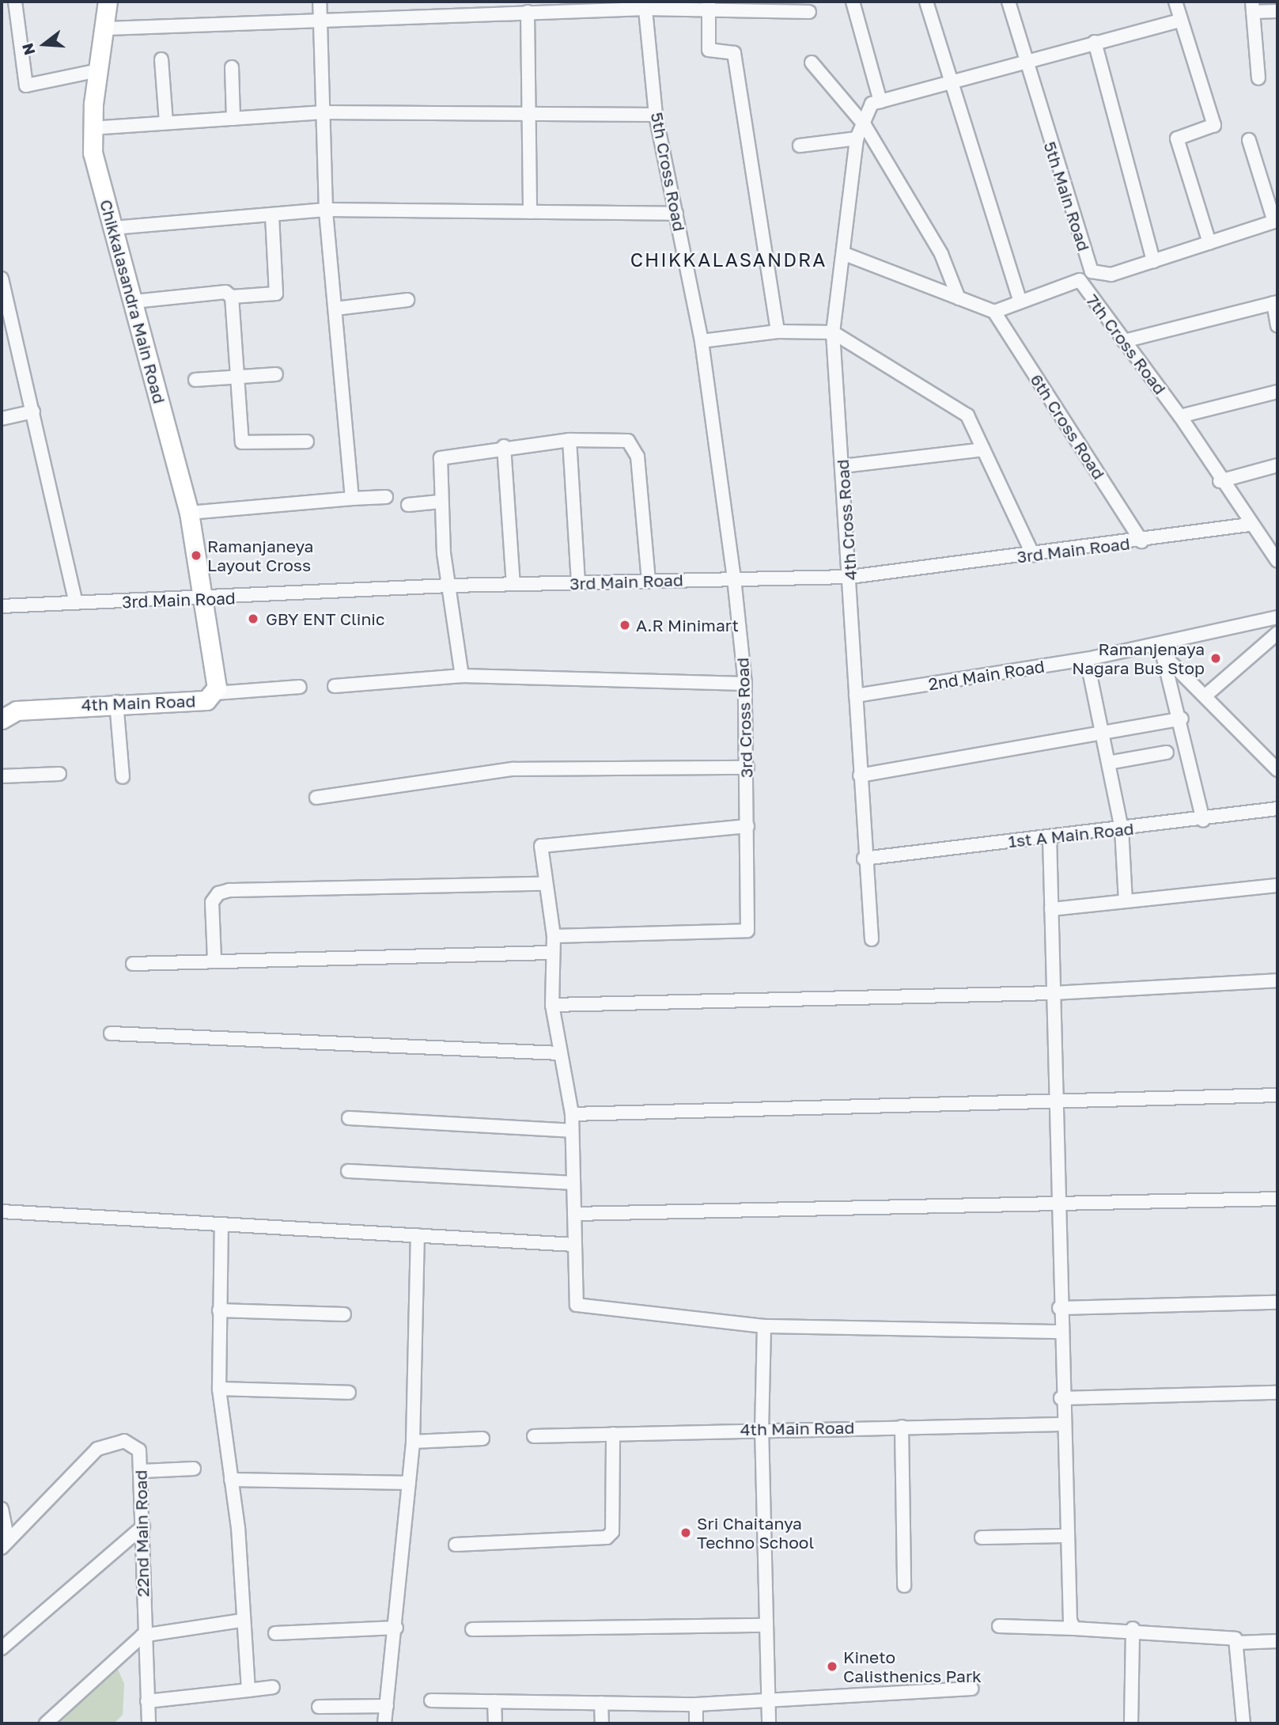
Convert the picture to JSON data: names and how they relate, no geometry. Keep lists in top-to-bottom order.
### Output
{
  "streets": {
    "street": [
      "5th Cross Road",
      "5th Main Road",
      "Chikkalasandra Main Road",
      "7th Cross Road",
      "6th Cross Road",
      "4th Cross Road",
      "3rd Main Road",
      "2nd Main Road",
      "4th Main Road",
      "3rd Cross Road",
      "1st A Main Road",
      "22nd Main Road"
    ]
  },
  "crossings": [
    ["5th Cross Road", "3rd Cross Road"],
    ["Chikkalasandra Main Road", "3rd Main Road"],
    ["Chikkalasandra Main Road", "4th Main Road"],
    ["7th Cross Road", "6th Cross Road"],
    ["7th Cross Road", "3rd Main Road"],
    ["6th Cross Road", "3rd Main Road"],
    ["4th Cross Road", "3rd Main Road"],
    ["4th Cross Road", "2nd Main Road"],
    ["4th Cross Road", "1st A Main Road"],
    ["3rd Main Road", "4th Main Road"],
    ["3rd Main Road", "3rd Cross Road"]
  ],
  "districts": ["CHIKKALASANDRA"],
  "places": [
    "Ramanjaneya Layout Cross",
    "GBY ENT Clinic",
    "A.R Minimart",
    "Ramanjenaya Nagara Bus Stop",
    "Sri Chaitanya Techno School",
    "Kineto Calisthenics Park"
  ],
  "north": "left"
}
